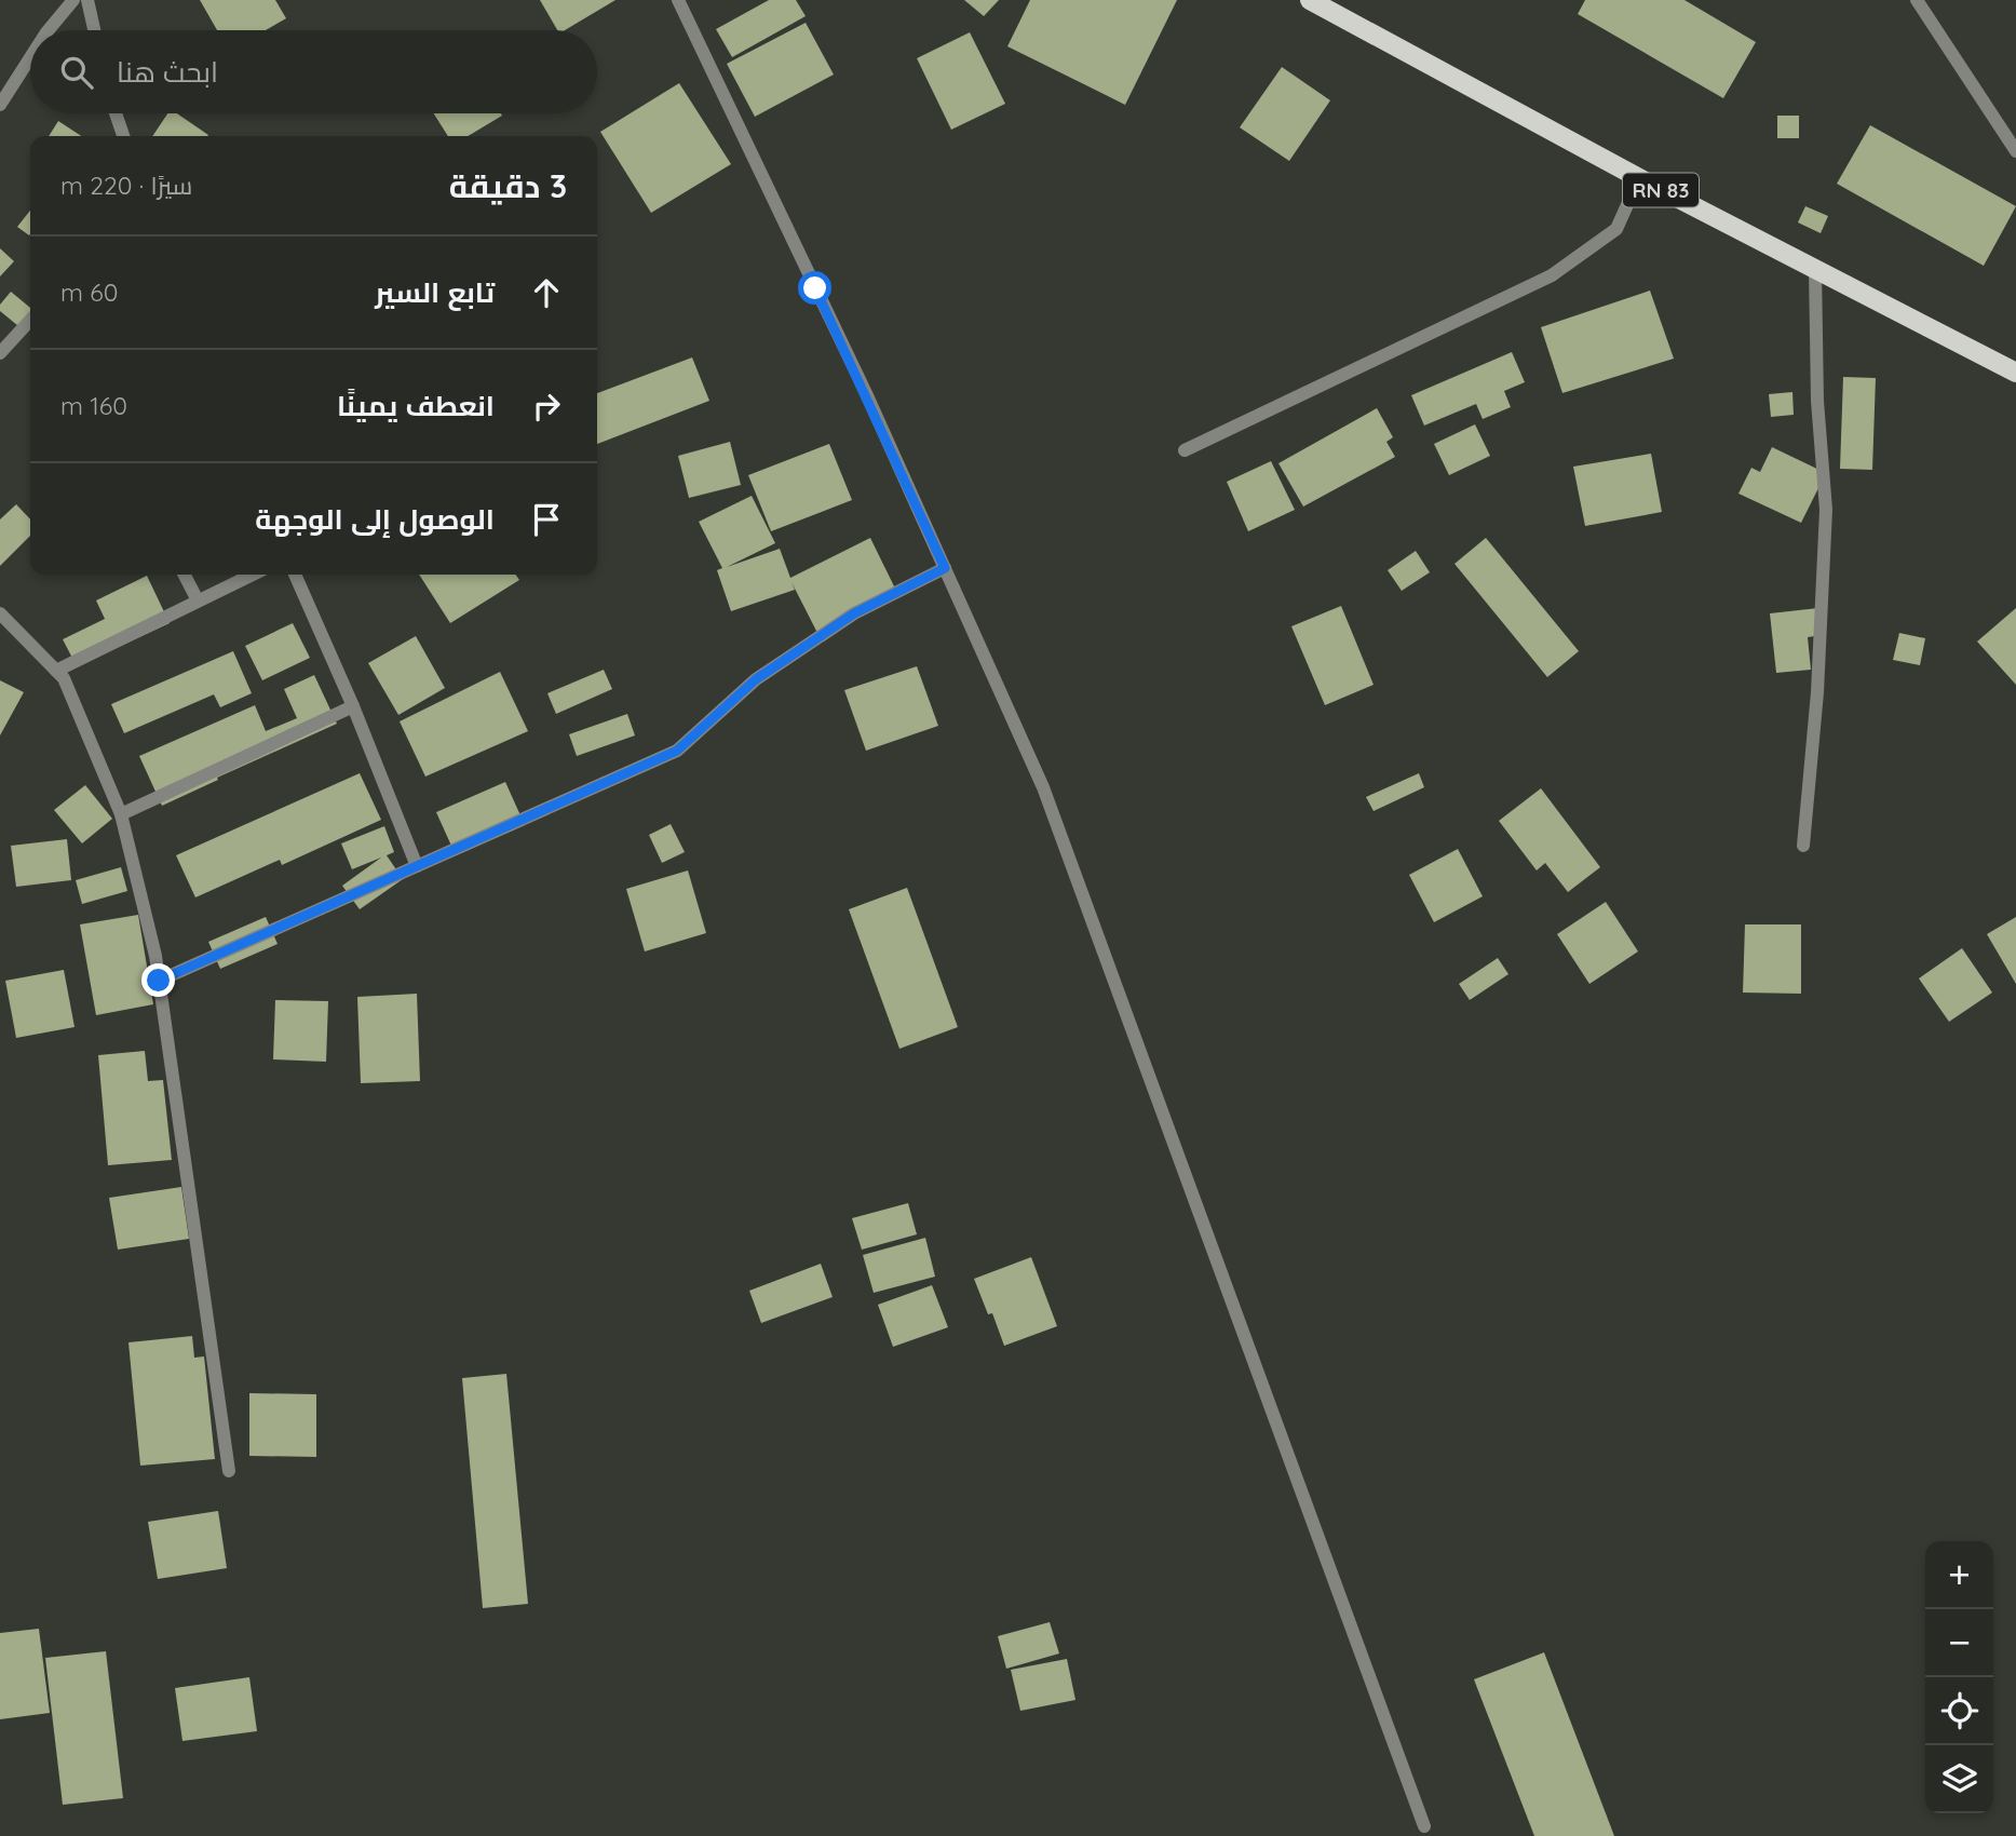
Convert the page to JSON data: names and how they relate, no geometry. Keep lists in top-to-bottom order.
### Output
{
  "streets": {
    "main road": ["RN 83"]
  },
  "page": {
    "search": "ابحث هنا",
    "heading": ["3 دقيقة", "سيرًا · 220 m"],
    "list": [
      ["تابع السير", "60 m"],
      ["انعطف يمينًا", "160 m"],
      "الوصول إلى الوجهة"
    ],
    "map_buttons": ["+", "−"]
  }
}
